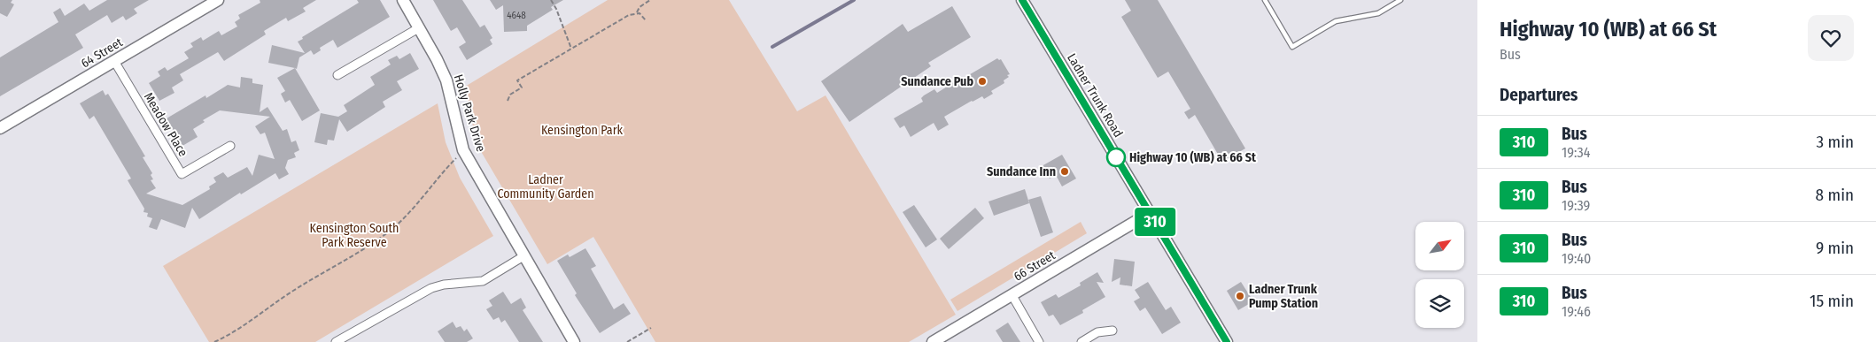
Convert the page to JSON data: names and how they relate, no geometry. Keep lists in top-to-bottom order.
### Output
{
  "streets": {
    "street": [
      "64 Street",
      "Ladner Trunk Road",
      "Holly Park Drive",
      "Meadow Place",
      "66 Street"
    ]
  },
  "crossings": [
    ["64 Street", "Meadow Place"],
    ["Ladner Trunk Road", "66 Street"]
  ],
  "parks": ["Kensington Park", "Ladner Community Garden", "Kensington South Park Reserve"],
  "places": [
    "Sundance Pub",
    "Highway 10 (WB) at 66 St",
    "Sundance Inn",
    "Ladner Trunk Pump Station"
  ],
  "lines": ["bus line 310"],
  "house_numbers": ["4648"],
  "north": "top right",
  "page": {
    "on_map": "310",
    "heading": [
      ["Highway 10 (WB) at 66 St", "Bus"],
      "Departures"
    ],
    "list": [
      {
        "mark": "310",
        "name": "Bus",
        "note": "19:34",
        "value": "3 min"
      },
      {
        "mark": "310",
        "name": "Bus",
        "note": "19:39",
        "value": "8 min"
      },
      {
        "mark": "310",
        "name": "Bus",
        "note": "19:40",
        "value": "9 min"
      },
      {
        "mark": "310",
        "name": "Bus",
        "note": "19:46",
        "value": "15 min"
      }
    ]
  }
}
